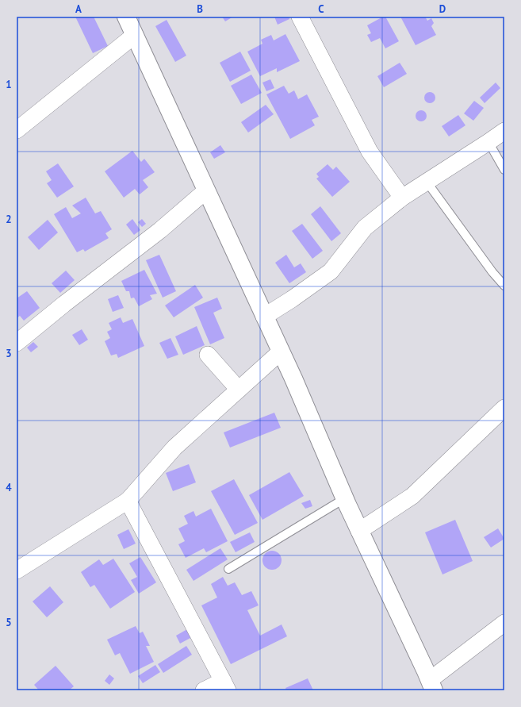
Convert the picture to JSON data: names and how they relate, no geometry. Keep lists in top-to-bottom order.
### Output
{
  "grid": {
    "columns": [
      "A",
      "B",
      "C",
      "D"
    ],
    "rows": [
      "1",
      "2",
      "3",
      "4",
      "5"
    ]
  }
}
